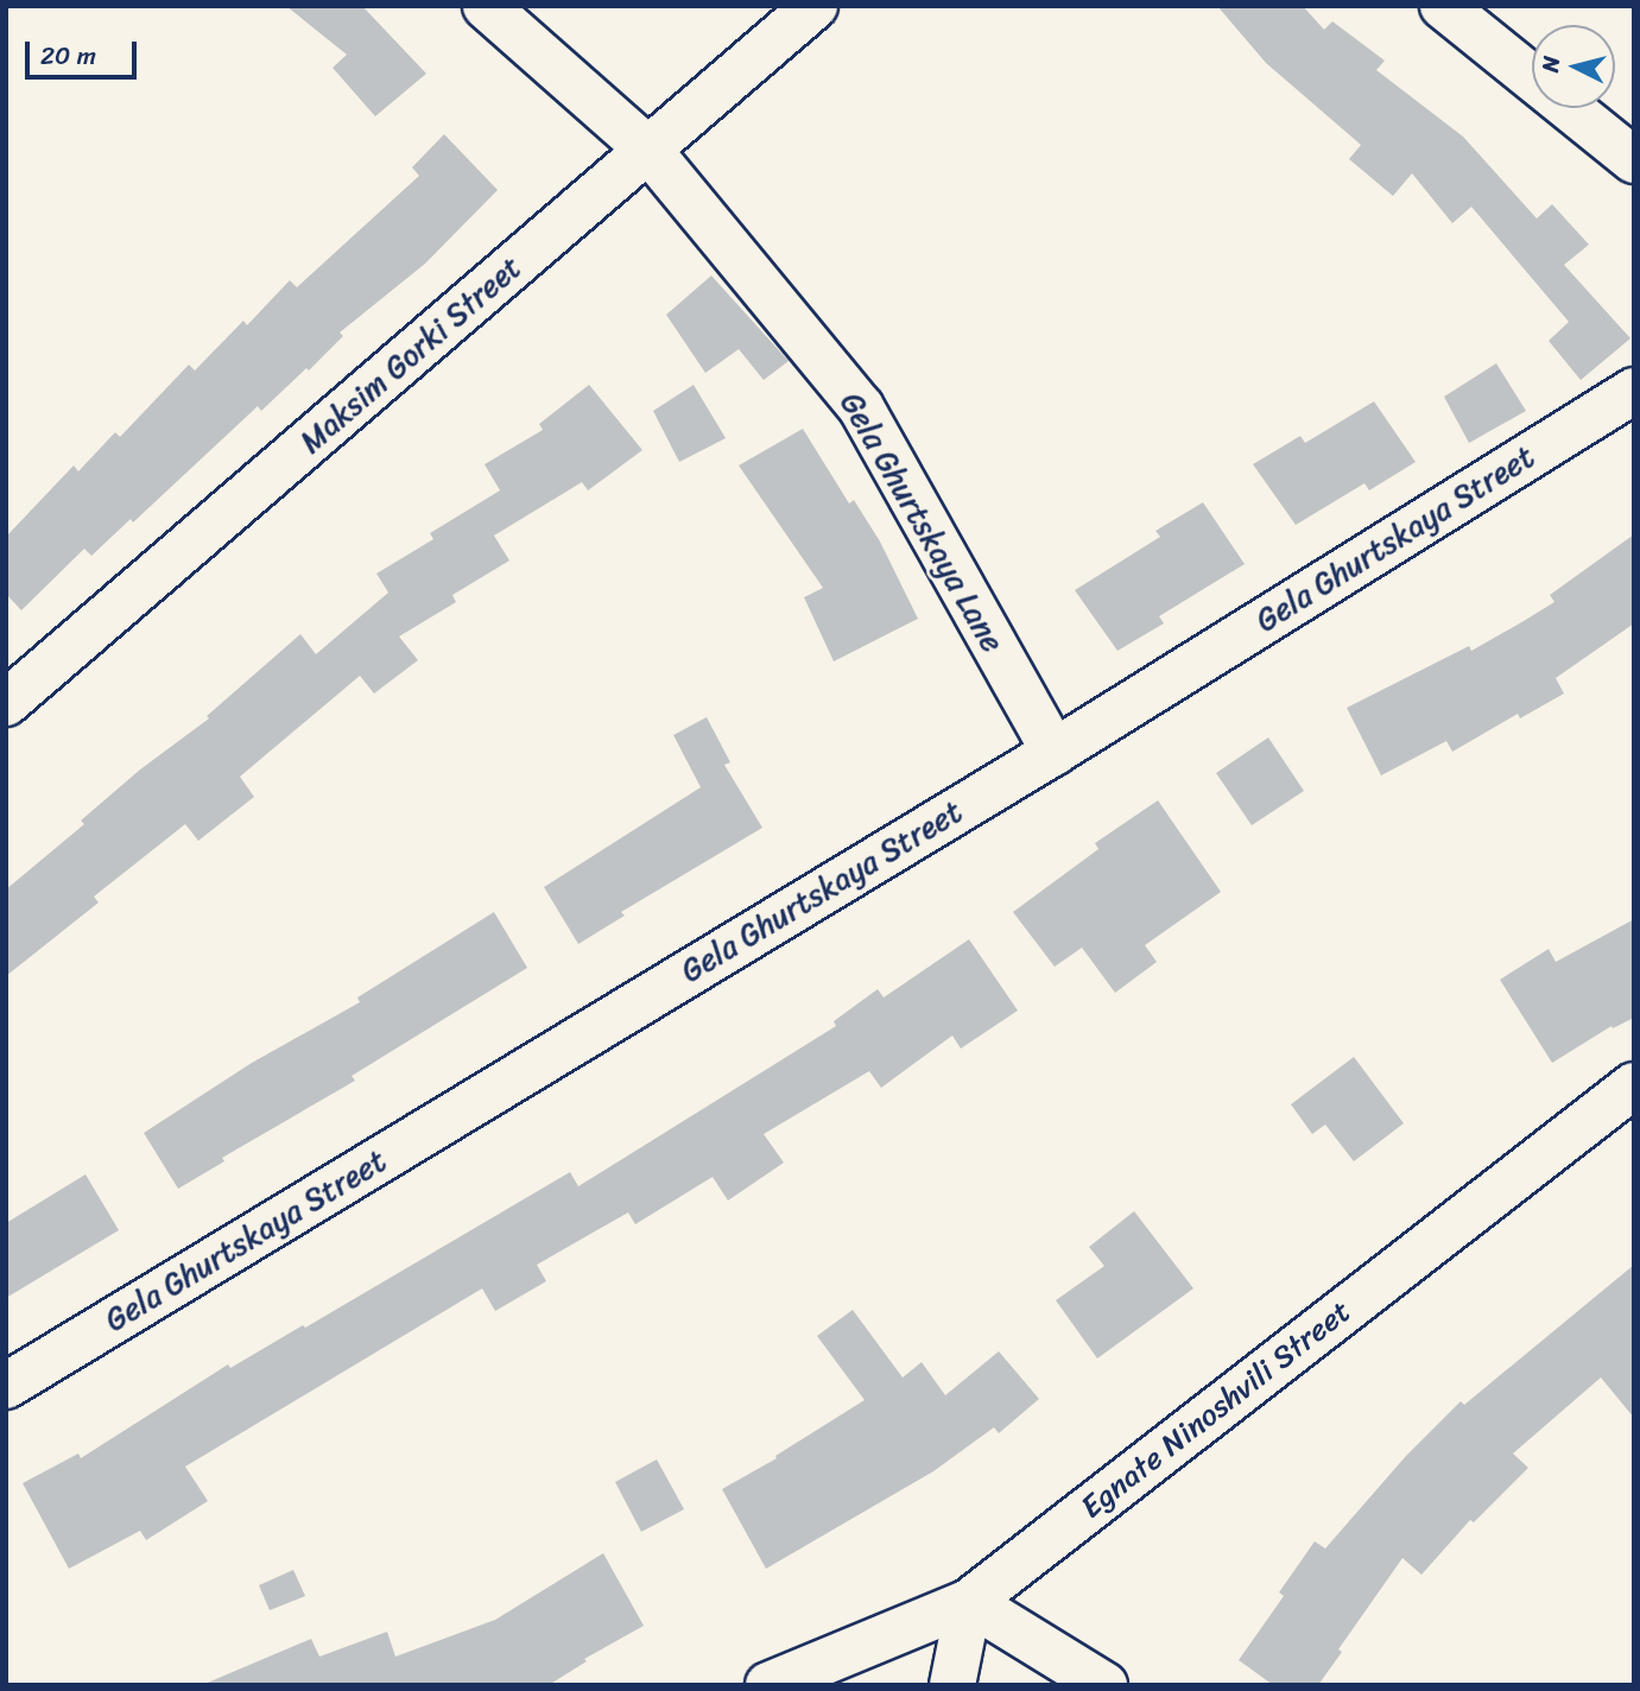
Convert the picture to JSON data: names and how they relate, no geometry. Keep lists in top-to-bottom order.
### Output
{
  "streets": {
    "street": [
      "Maksim Gorki Street",
      "Gela Ghurtskaya Lane",
      "Gela Ghurtskaya Street",
      "Egnate Ninoshvili Street"
    ]
  },
  "crossings": [
    ["Maksim Gorki Street", "Gela Ghurtskaya Lane"],
    ["Gela Ghurtskaya Lane", "Gela Ghurtskaya Street"]
  ],
  "scale_bar": "20 m",
  "north": "left"
}
